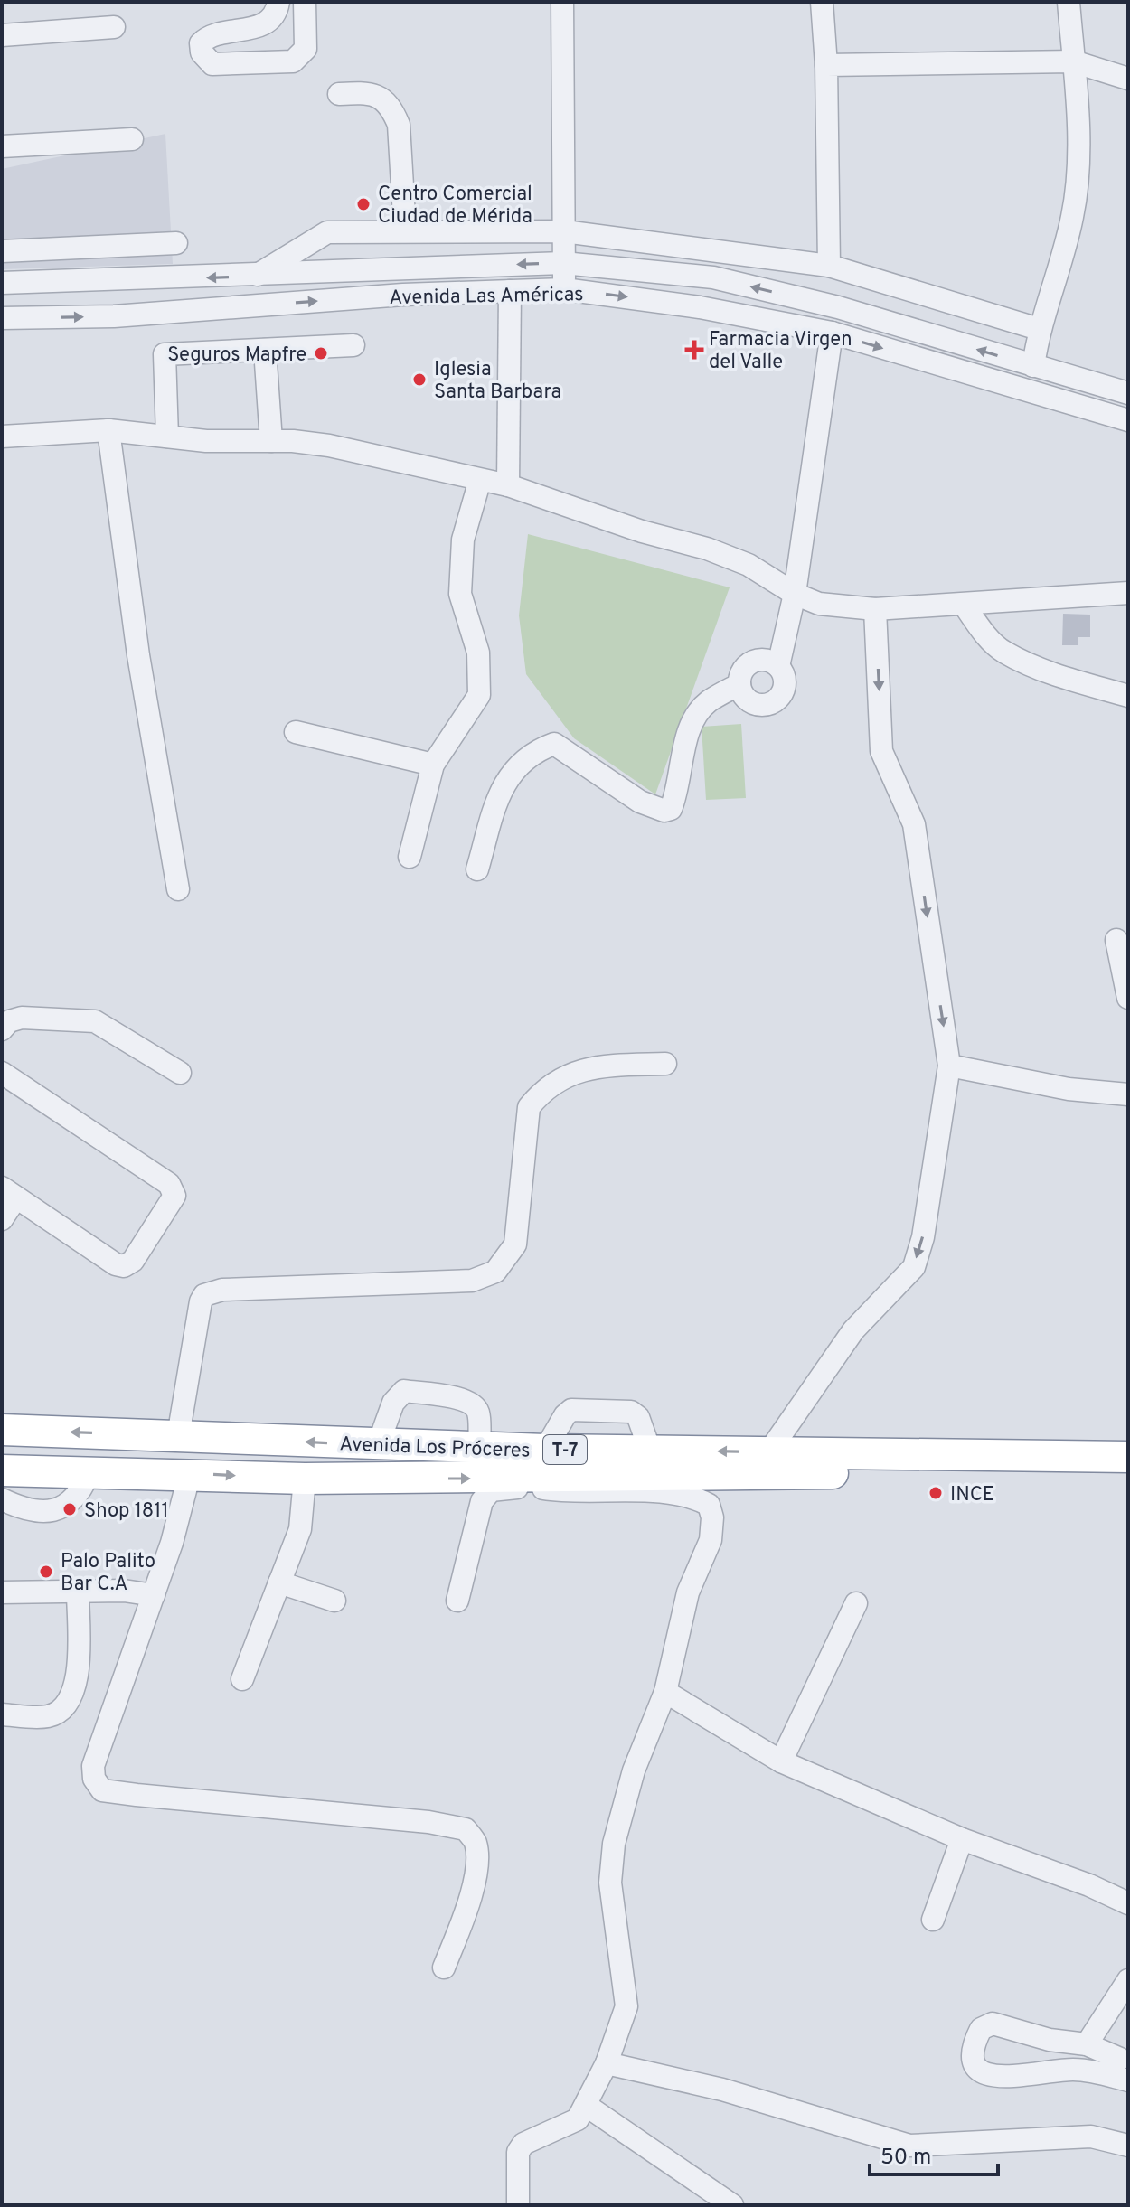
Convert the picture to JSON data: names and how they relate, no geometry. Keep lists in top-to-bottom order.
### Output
{
  "streets": {
    "highway": ["Avenida Los Próceres", "T-7"],
    "street": ["Avenida Las Américas"]
  },
  "places": {
    "other": [
      "Centro Comercial Ciudad de Mérida",
      "Seguros Mapfre",
      "Iglesia Santa Barbara",
      "INCE",
      "Shop 1811",
      "Palo Palito Bar C.A"
    ],
    "health": ["Farmacia Virgen del Valle"]
  },
  "scale_bar": "50 m"
}
